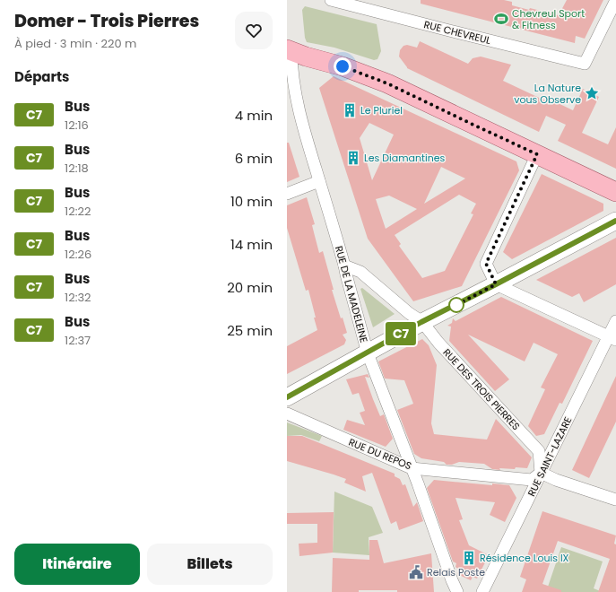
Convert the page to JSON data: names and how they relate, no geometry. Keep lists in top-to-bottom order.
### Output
{
  "streets": {
    "street": [
      "RUE CHEVREUL",
      "RUE DE LA MADELEINE",
      "RUE DES TROIS PIERRES",
      "RUE DU REPOS",
      "RUE SAINT-LAZARE"
    ]
  },
  "crossings": [
    ["RUE DE LA MADELEINE", "RUE DES TROIS PIERRES"],
    ["RUE DE LA MADELEINE", "RUE DU REPOS"],
    ["RUE DES TROIS PIERRES", "RUE DU REPOS"],
    ["RUE DES TROIS PIERRES", "RUE SAINT-LAZARE"],
    ["RUE DU REPOS", "RUE SAINT-LAZARE"]
  ],
  "places": {
    "sports": ["Chevreul Sport & Fitness"],
    "place": ["La Nature vous Observe"],
    "building": ["Le Pluriel", "Les Diamantines", "Résidence Louis IX"],
    "public building": ["Relais Poste"]
  },
  "lines": ["bus line C7"],
  "page": {
    "heading": [
      ["Domer - Trois Pierres", "À pied · 3 min · 220 m"],
      "Départs"
    ],
    "on_map": "C7",
    "list": [
      {
        "mark": "C7",
        "name": "Bus",
        "note": "12:16",
        "value": "4 min"
      },
      {
        "mark": "C7",
        "name": "Bus",
        "note": "12:18",
        "value": "6 min"
      },
      {
        "mark": "C7",
        "name": "Bus",
        "note": "12:22",
        "value": "10 min"
      },
      {
        "mark": "C7",
        "name": "Bus",
        "note": "12:26",
        "value": "14 min"
      },
      {
        "mark": "C7",
        "name": "Bus",
        "note": "12:32",
        "value": "20 min"
      },
      {
        "mark": "C7",
        "name": "Bus",
        "note": "12:37",
        "value": "25 min"
      }
    ],
    "buttons": ["Itinéraire", "Billets"]
  }
}
